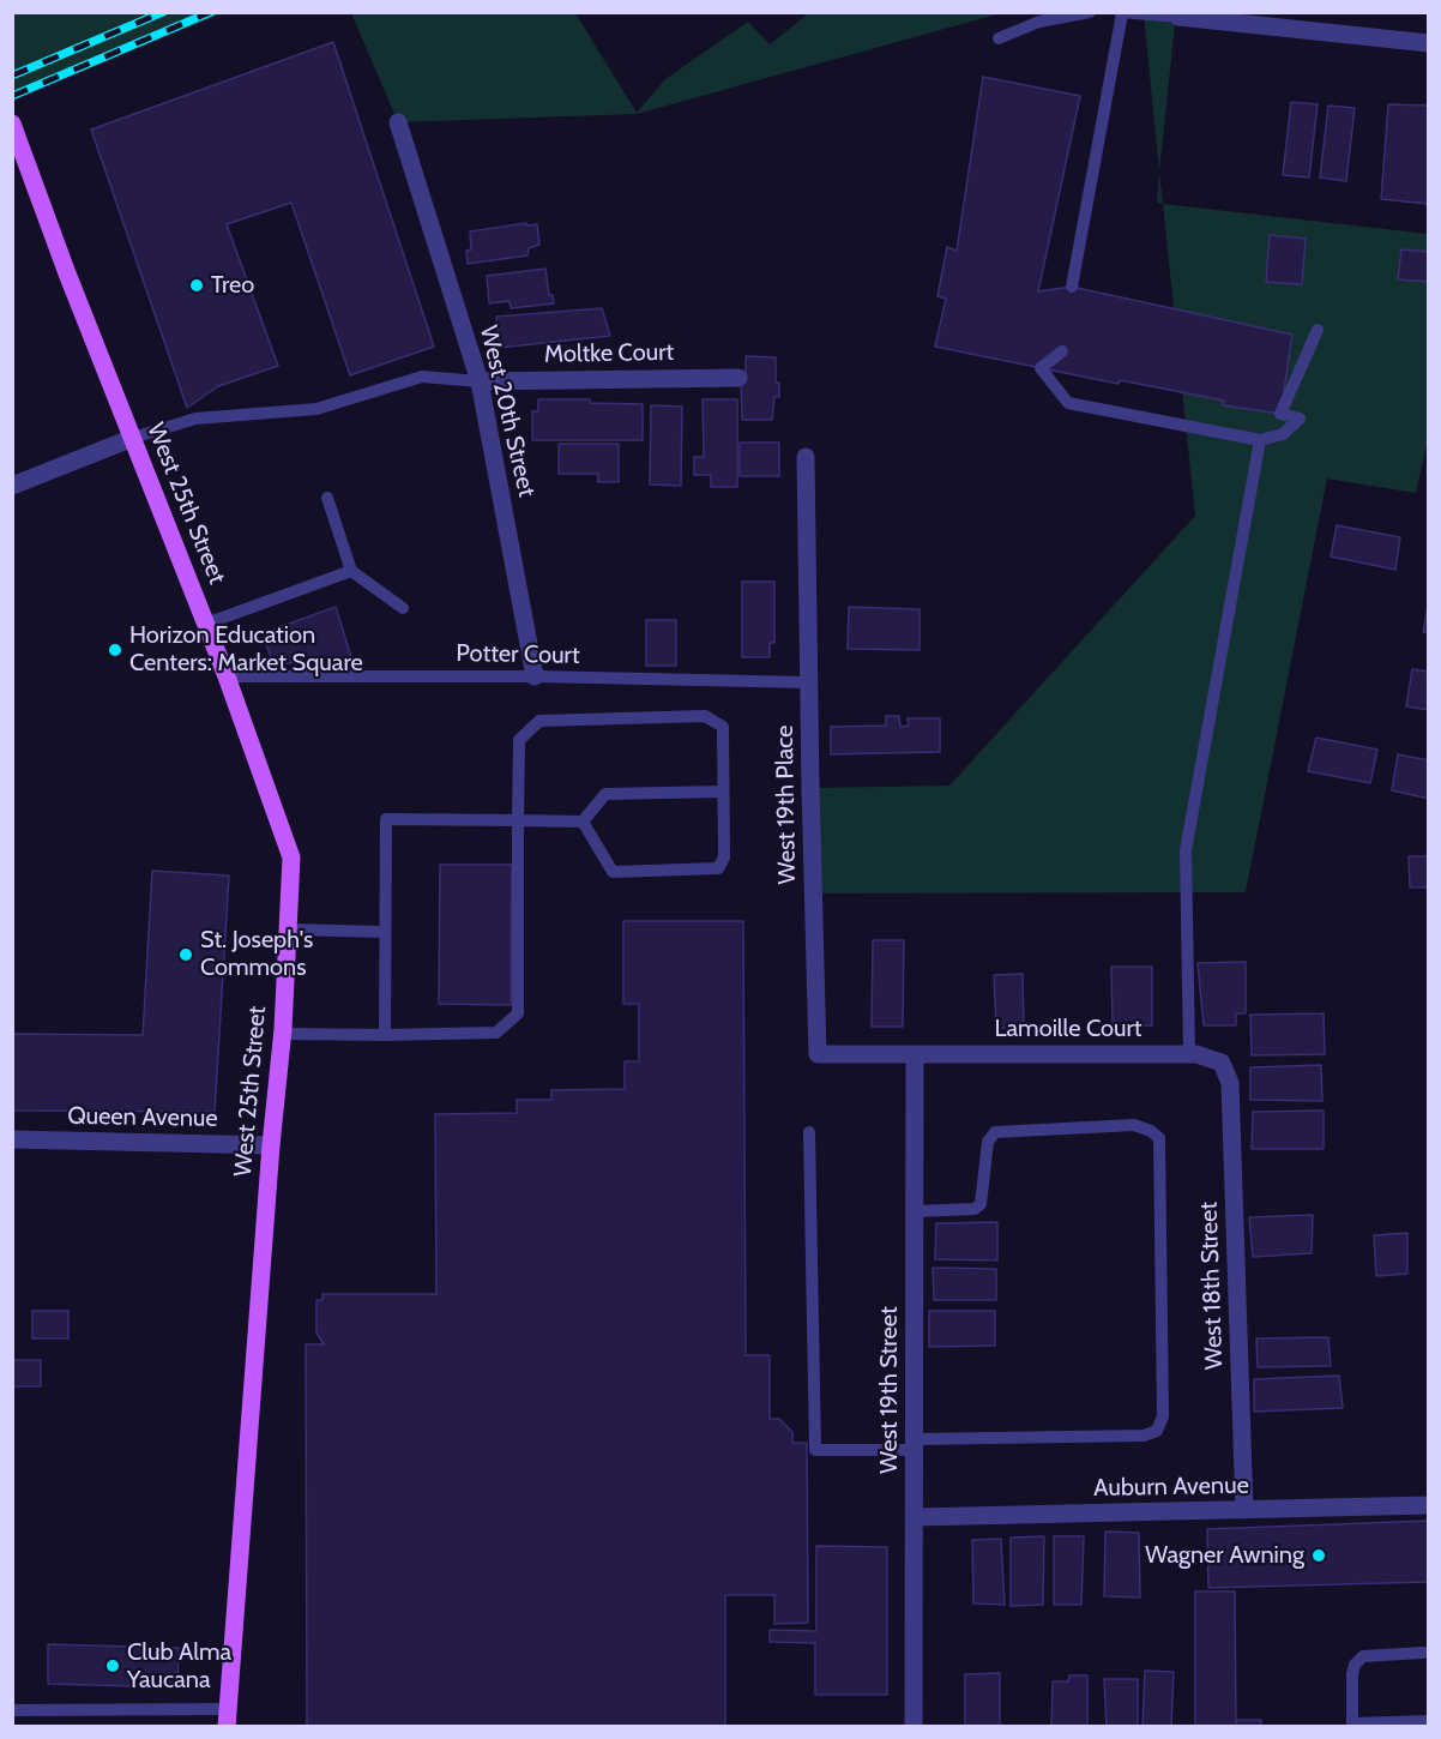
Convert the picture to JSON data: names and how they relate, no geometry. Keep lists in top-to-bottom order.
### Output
{
  "streets": {
    "main road": ["West 25th Street"],
    "street": [
      "Moltke Court",
      "West 20th Street",
      "West 19th Place",
      "Lamoille Court",
      "Queen Avenue",
      "West 18th Street",
      "West 19th Street",
      "Auburn Avenue"
    ],
    "lane": ["Potter Court"]
  },
  "crossings": [
    ["Moltke Court", "West 20th Street"],
    ["West 20th Street", "Potter Court"],
    ["West 25th Street", "Potter Court"],
    ["West 25th Street", "Queen Avenue"],
    ["Potter Court", "West 19th Place"],
    ["West 19th Place", "Lamoille Court"],
    ["West 19th Place", "West 19th Street"],
    ["Lamoille Court", "West 18th Street"],
    ["Lamoille Court", "West 19th Street"],
    ["West 18th Street", "Auburn Avenue"],
    ["West 19th Street", "Auburn Avenue"]
  ],
  "places": [
    "Treo",
    "Horizon Education Centers: Market Square",
    "St. Joseph's Commons",
    "Wagner Awning",
    "Club Alma Yaucana"
  ]
}
